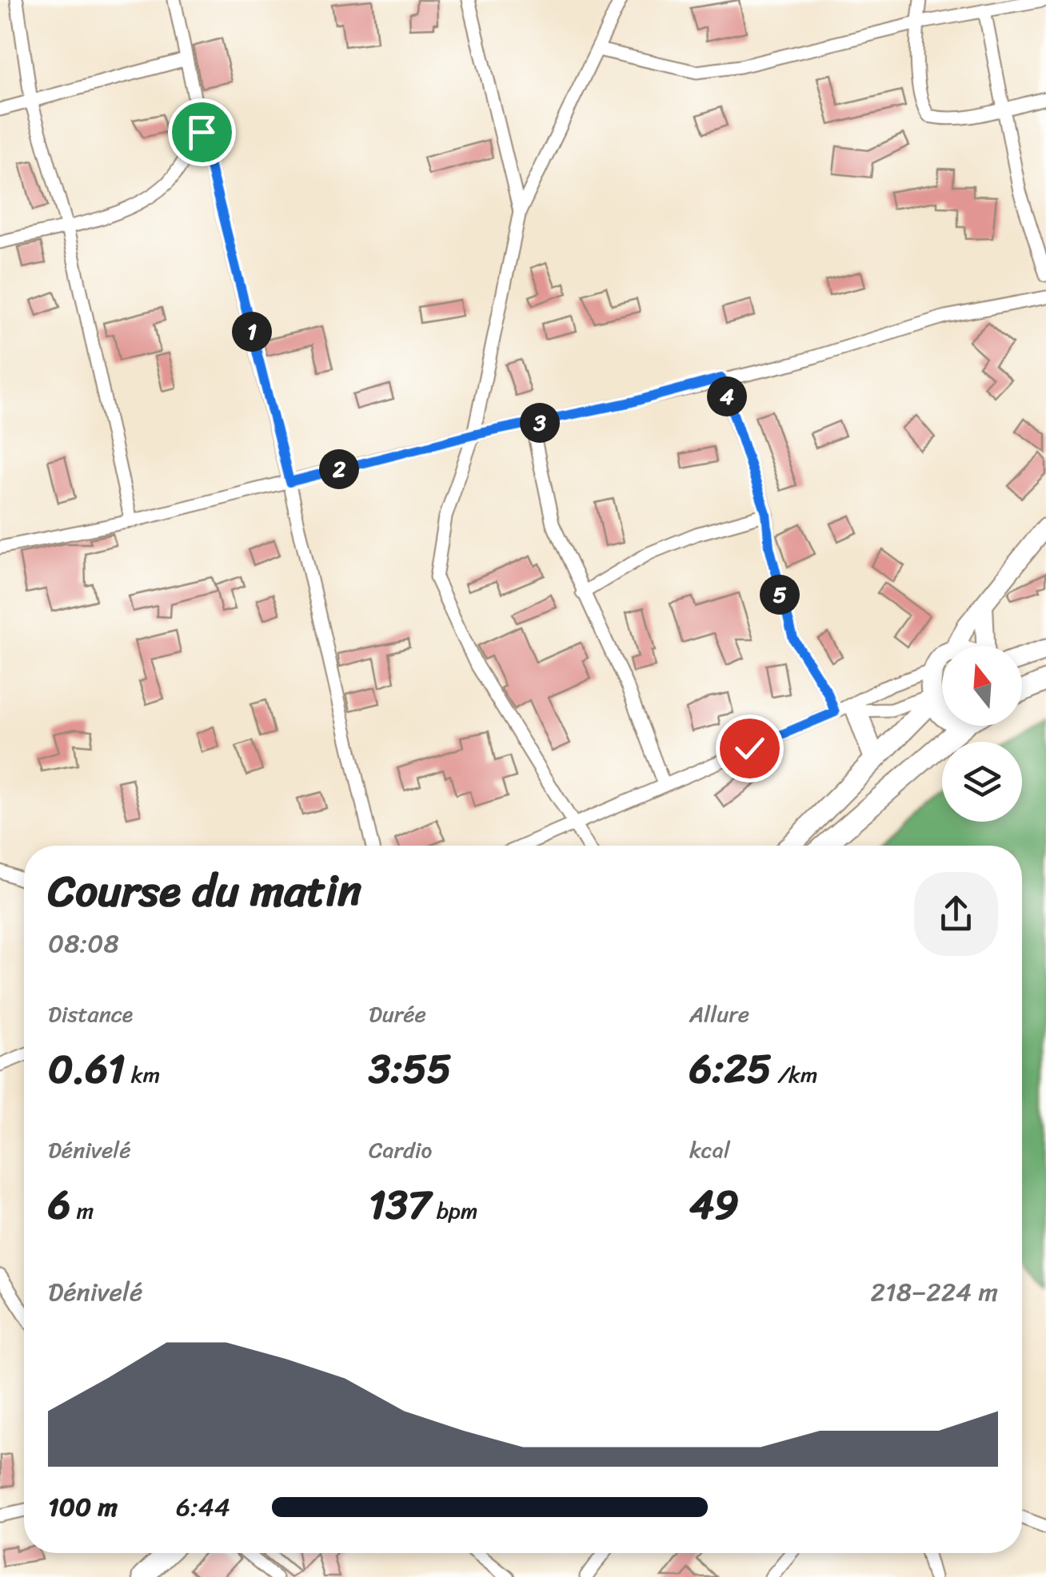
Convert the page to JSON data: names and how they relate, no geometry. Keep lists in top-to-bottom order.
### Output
{
  "north": "top",
  "page": {
    "pins": [
      "1",
      "4",
      "3",
      "2",
      "5"
    ],
    "heading": ["Course du matin", "08:08"],
    "stats": [
      ["Distance", "0.61 km"],
      ["Durée", "3:55"],
      ["Allure", "6:25 /km"],
      ["Dénivelé", "6 m"],
      ["Cardio", "137 bpm"],
      ["kcal", "49"]
    ],
    "chart": ["Dénivelé", "218–224 m"],
    "list": [
      {
        "name": "100 m",
        "note": "6:44"
      }
    ]
  }
}
